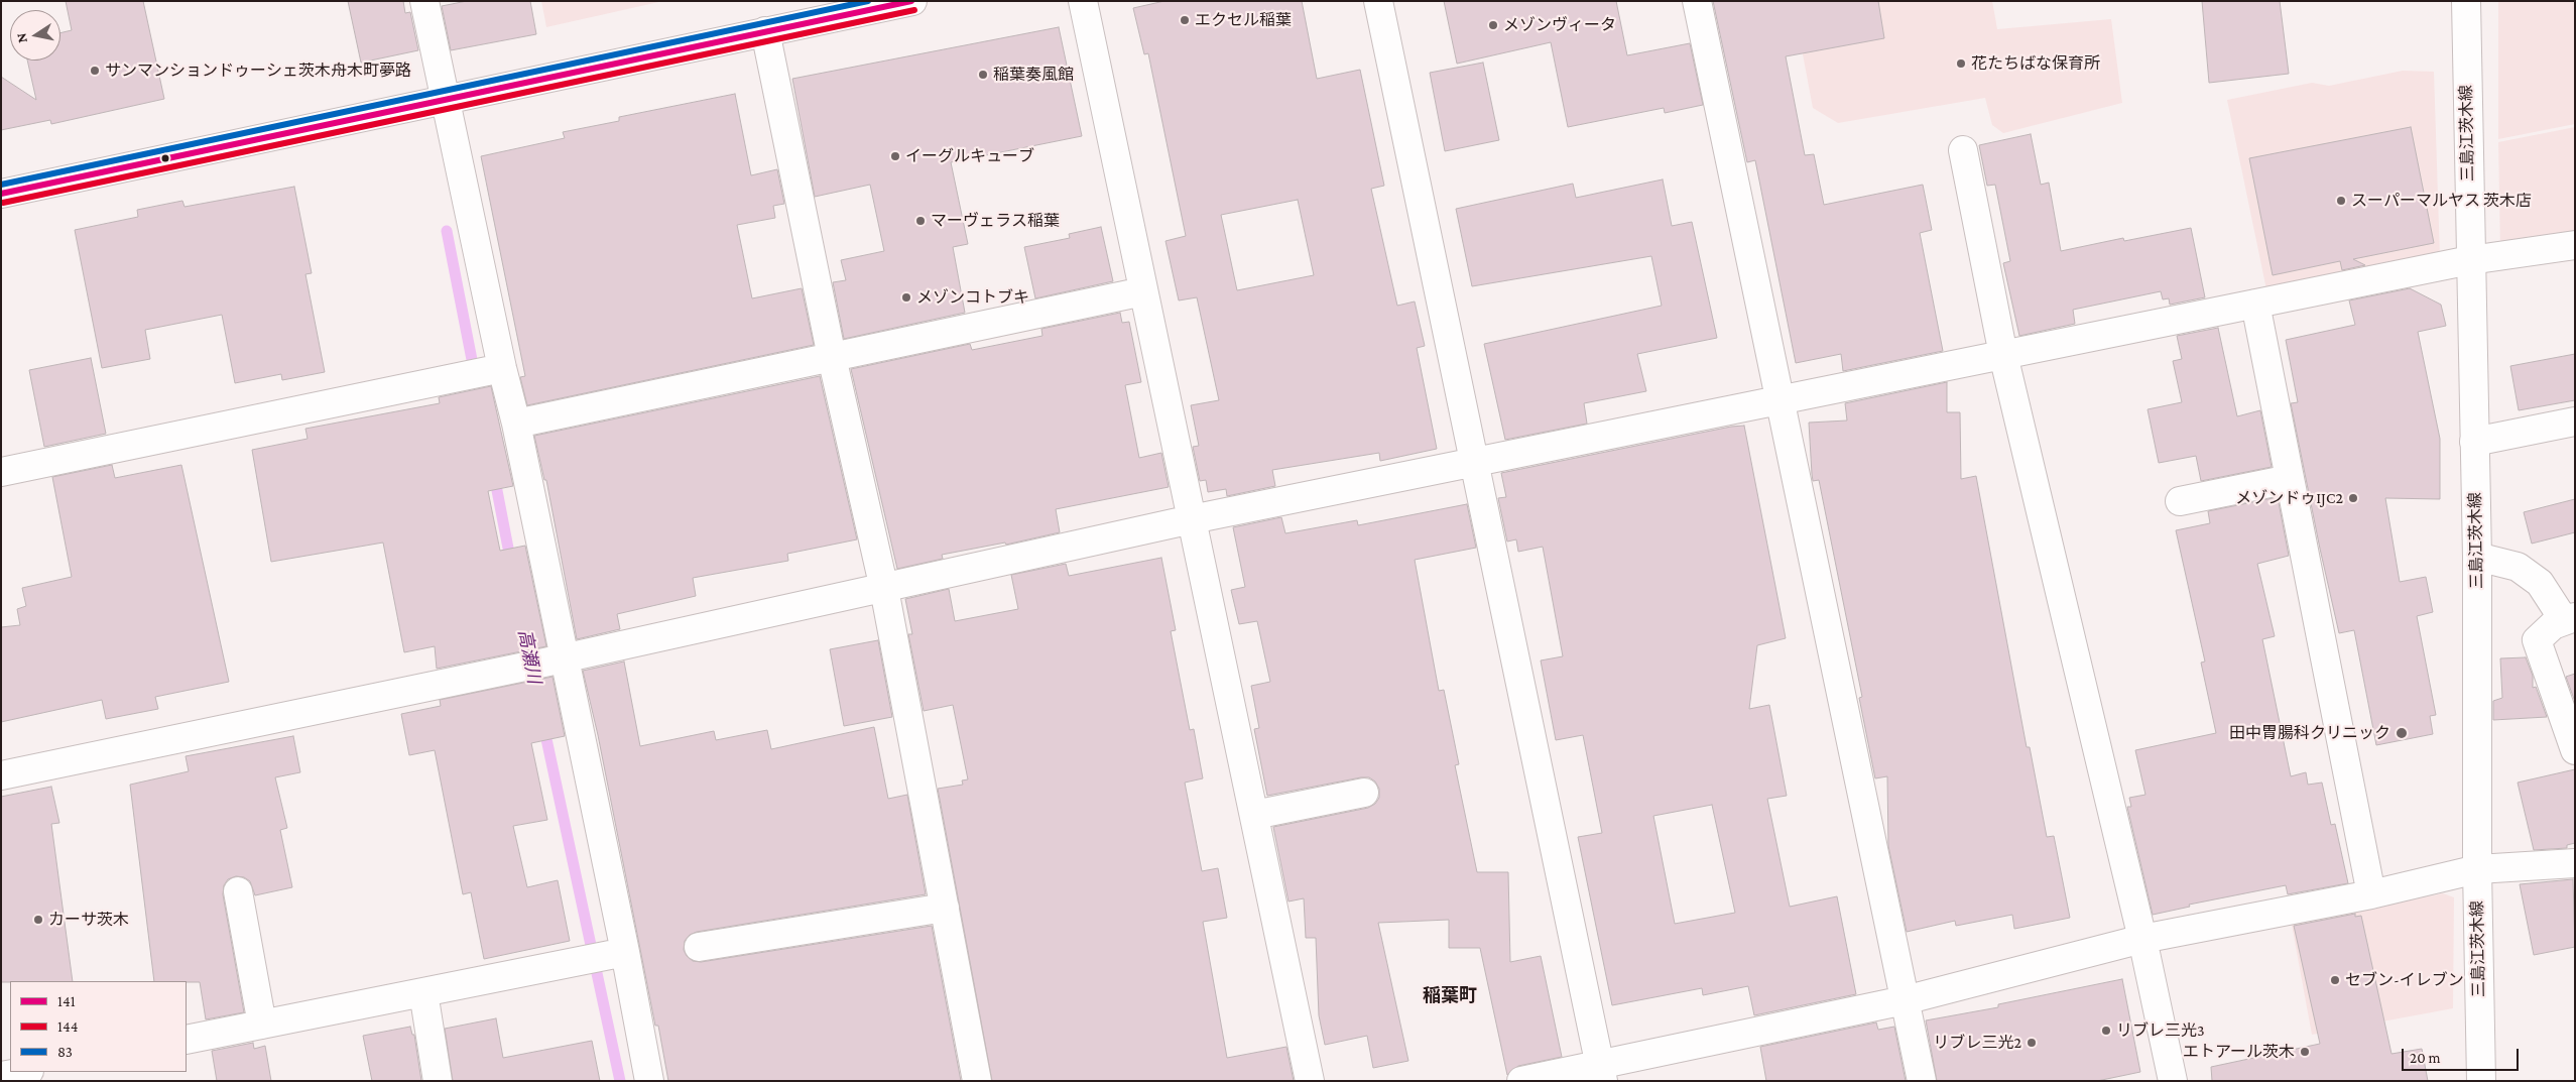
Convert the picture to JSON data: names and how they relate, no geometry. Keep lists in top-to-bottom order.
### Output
{
  "streets": {
    "street": ["三島江茨木線"]
  },
  "districts": ["稲葉町"],
  "water": ["高瀬川"],
  "places": [
    "エクセル稲葉",
    "メゾンヴィータ",
    "花たちばな保育所",
    "サンマンションドゥーシェ茨木舟木町夢路",
    "稲葉奏風館",
    "イーグルキューブ",
    "スーパーマルヤス 茨木店",
    "マーヴェラス稲葉",
    "メゾンコトブキ",
    "メゾンドゥIJC2",
    "田中胃腸科クリニック",
    "カーサ茨木",
    "セブン-イレブン",
    "リブレ三光3",
    "リブレ三光2",
    "エトアール茨木"
  ],
  "lines": ["transit line 141", "transit line 83", "transit line 144"],
  "legend": ["141", "144", "83"],
  "scale_bar": "20 m",
  "north": "left"
}
